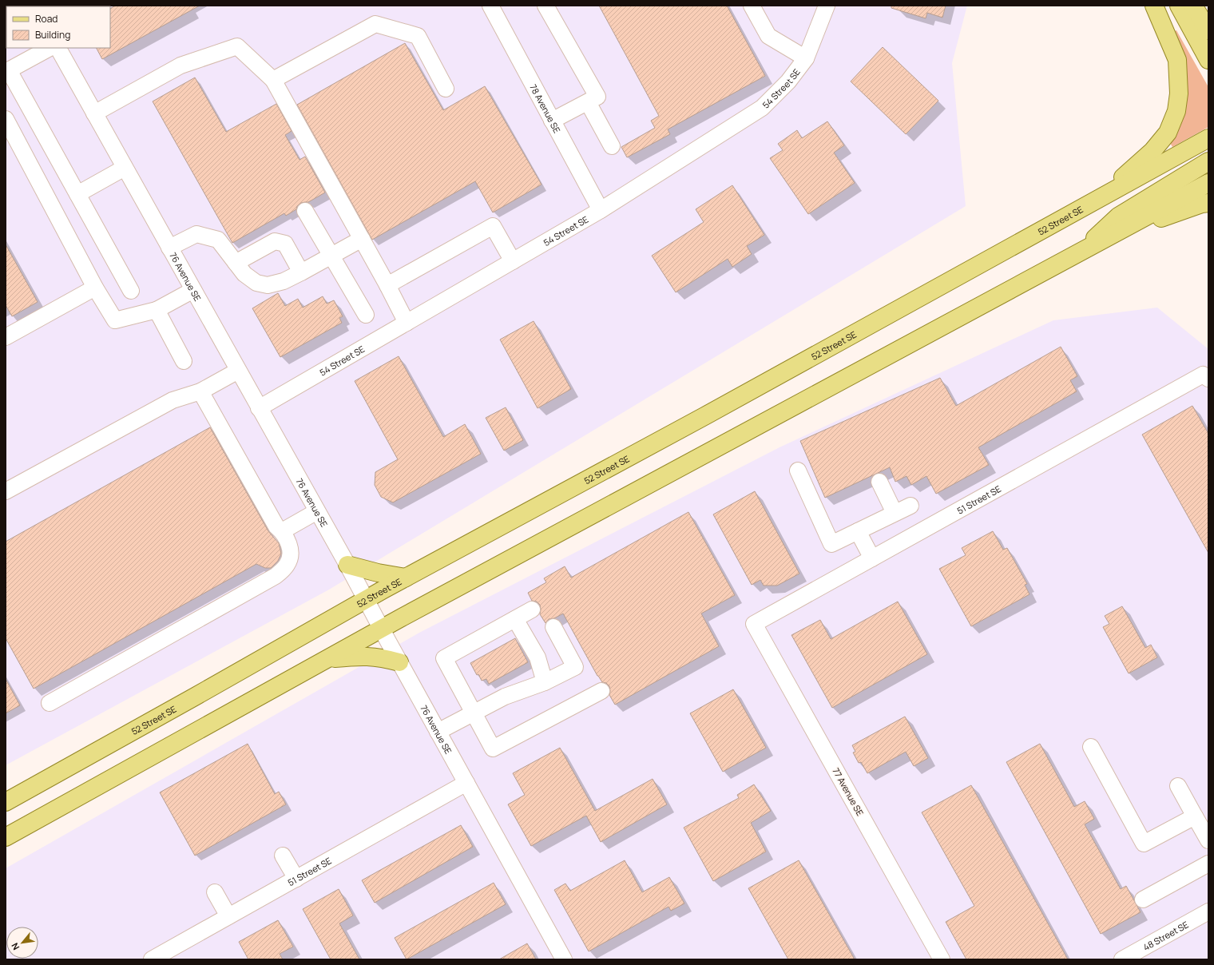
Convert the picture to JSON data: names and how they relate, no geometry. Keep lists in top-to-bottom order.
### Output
{
  "streets": {
    "main road": ["52 Street SE"],
    "street": [
      "54 Street SE",
      "78 Avenue SE",
      "76 Avenue SE",
      "51 Street SE",
      "77 Avenue SE",
      "48 Street SE"
    ]
  },
  "crossings": [
    ["54 Street SE", "78 Avenue SE"],
    ["54 Street SE", "76 Avenue SE"],
    ["52 Street SE", "76 Avenue SE"],
    ["76 Avenue SE", "51 Street SE"],
    ["51 Street SE", "77 Avenue SE"]
  ],
  "legend": ["Road", "Building"],
  "north": "bottom left"
}
